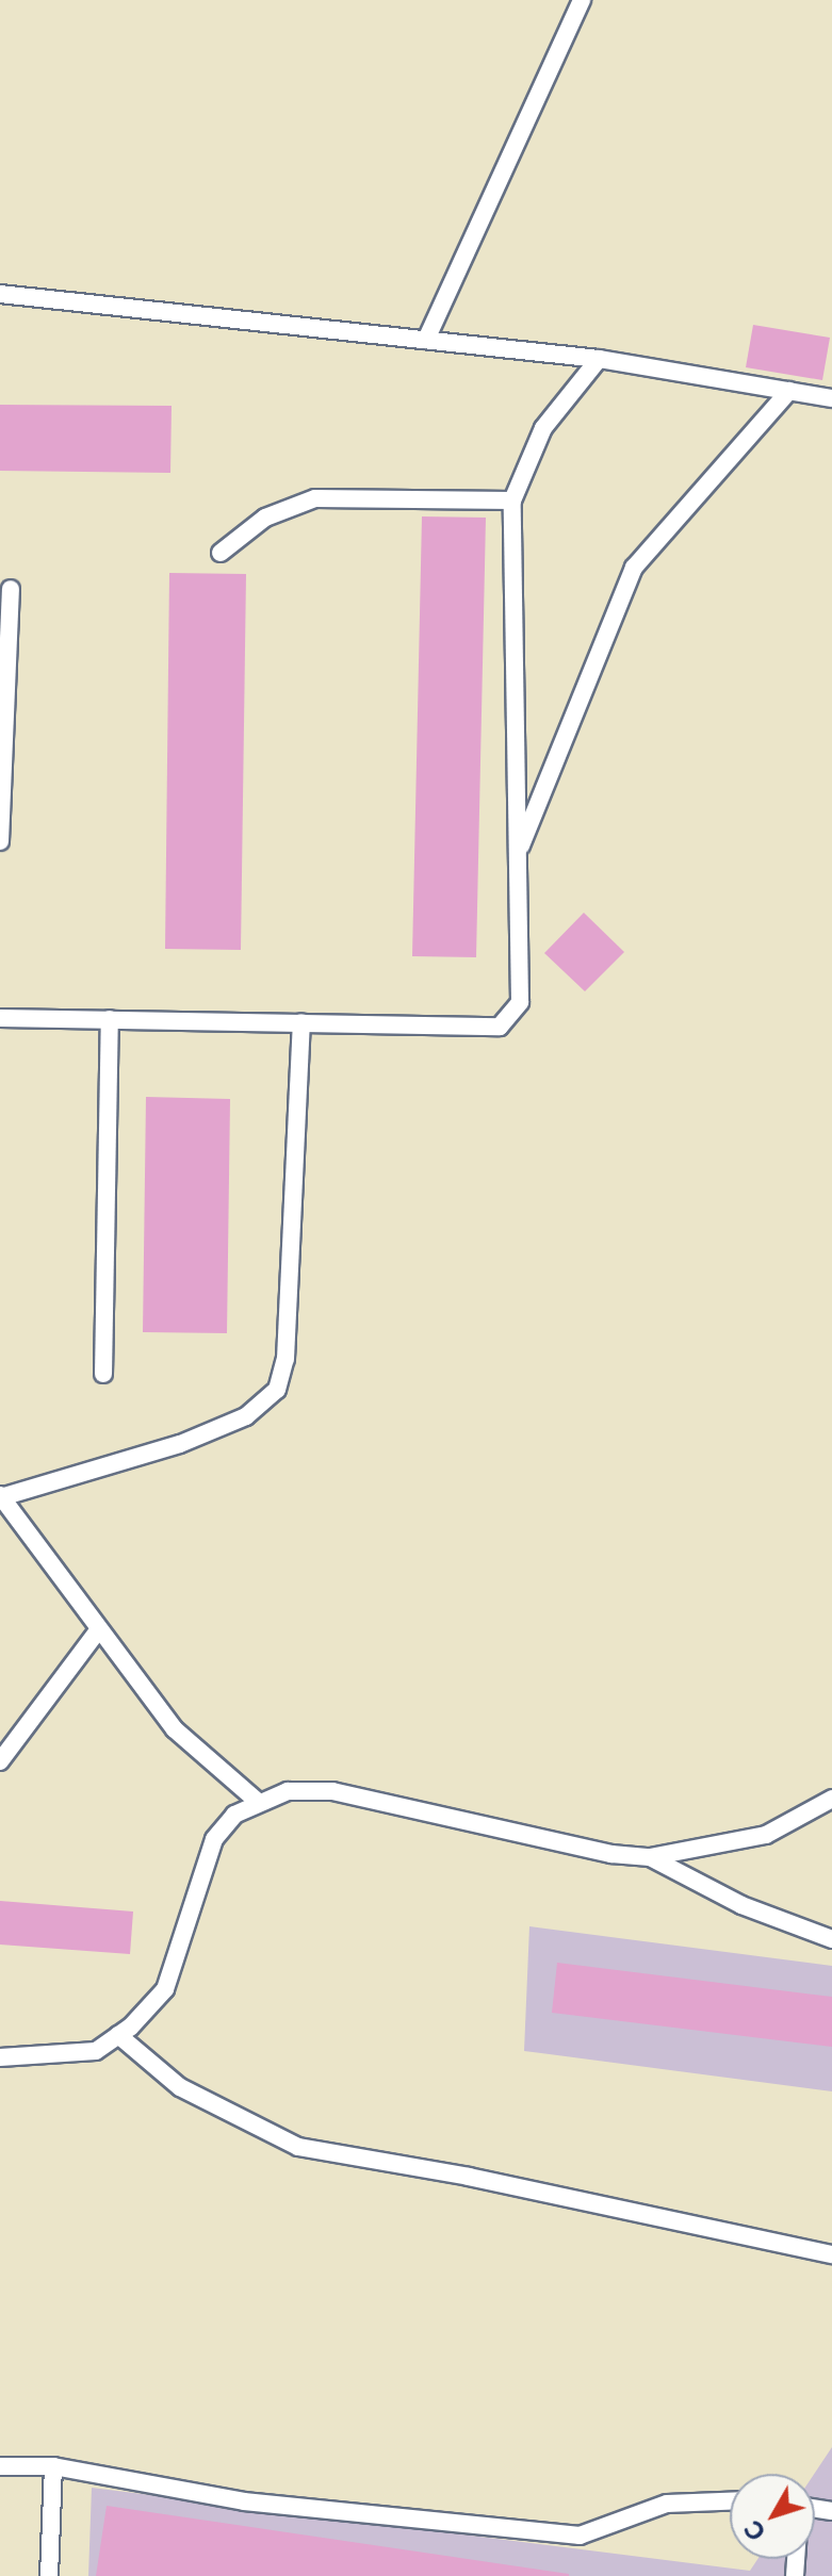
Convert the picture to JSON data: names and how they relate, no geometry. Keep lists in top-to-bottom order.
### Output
{
  "north": "bottom left"
}
